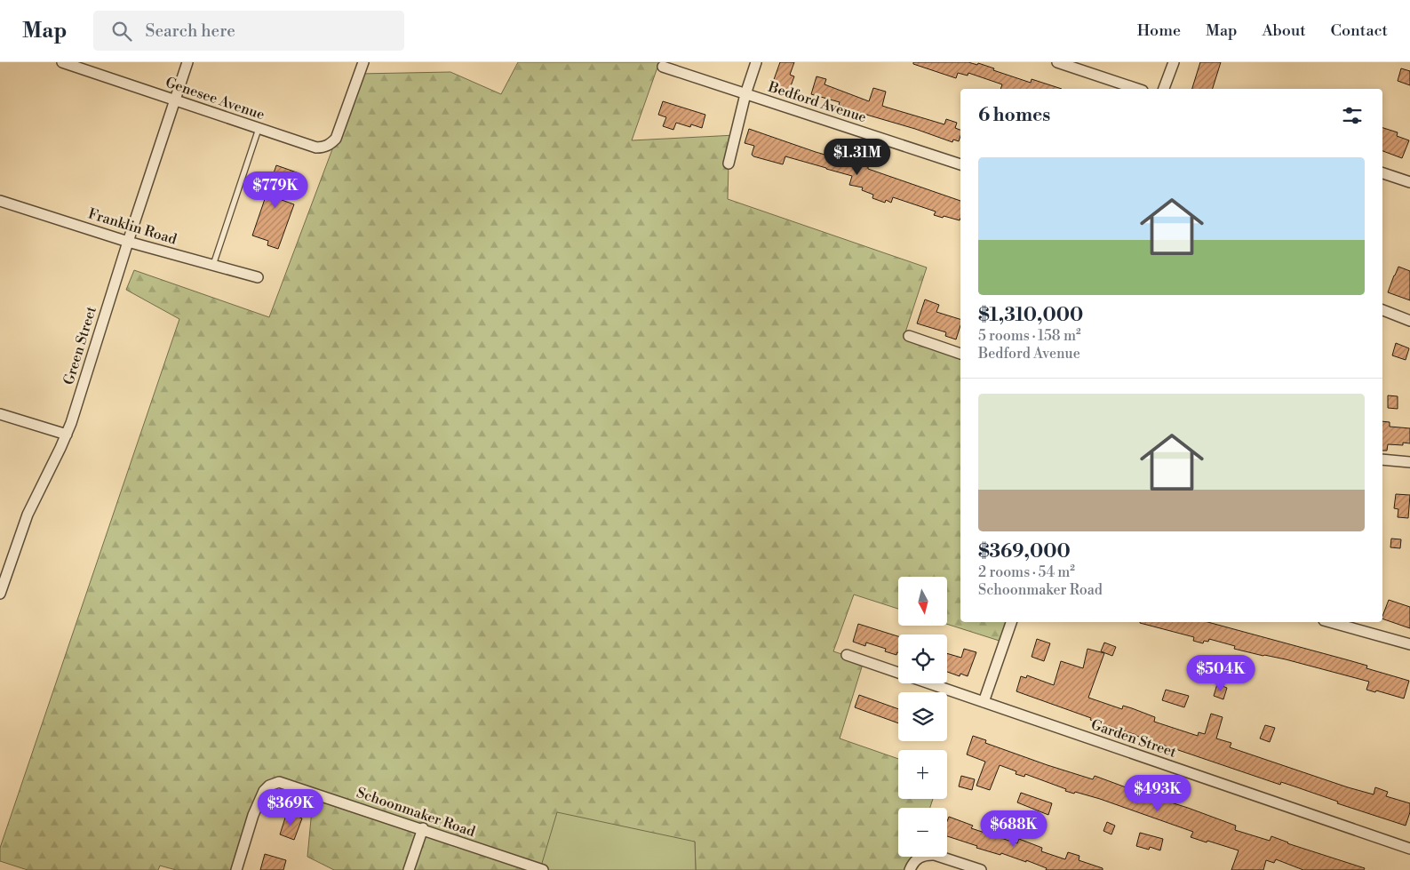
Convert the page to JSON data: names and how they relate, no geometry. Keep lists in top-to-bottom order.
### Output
{
  "streets": {
    "street": [
      "Genesee Avenue",
      "Bedford Avenue",
      "Franklin Road",
      "Green Street",
      "Garden Street",
      "Schoonmaker Road"
    ]
  },
  "crossings": [
    ["Genesee Avenue", "Green Street"],
    ["Franklin Road", "Green Street"]
  ],
  "north": "bottom",
  "page": {
    "header": "Map",
    "search": "Search here",
    "nav": [
      "Home",
      "Map",
      "About",
      "Contact"
    ],
    "heading": "6 homes",
    "price": [
      "$1.31M",
      "$779K",
      "$504K",
      "$493K",
      "$369K",
      "$688K"
    ],
    "list": [
      {
        "name": "$1,310,000",
        "note": "5 rooms · 158 m² · Bedford Avenue"
      },
      {
        "name": "$369,000",
        "note": "2 rooms · 54 m² · Schoonmaker Road"
      }
    ],
    "map_buttons": ["+", "−"]
  }
}
